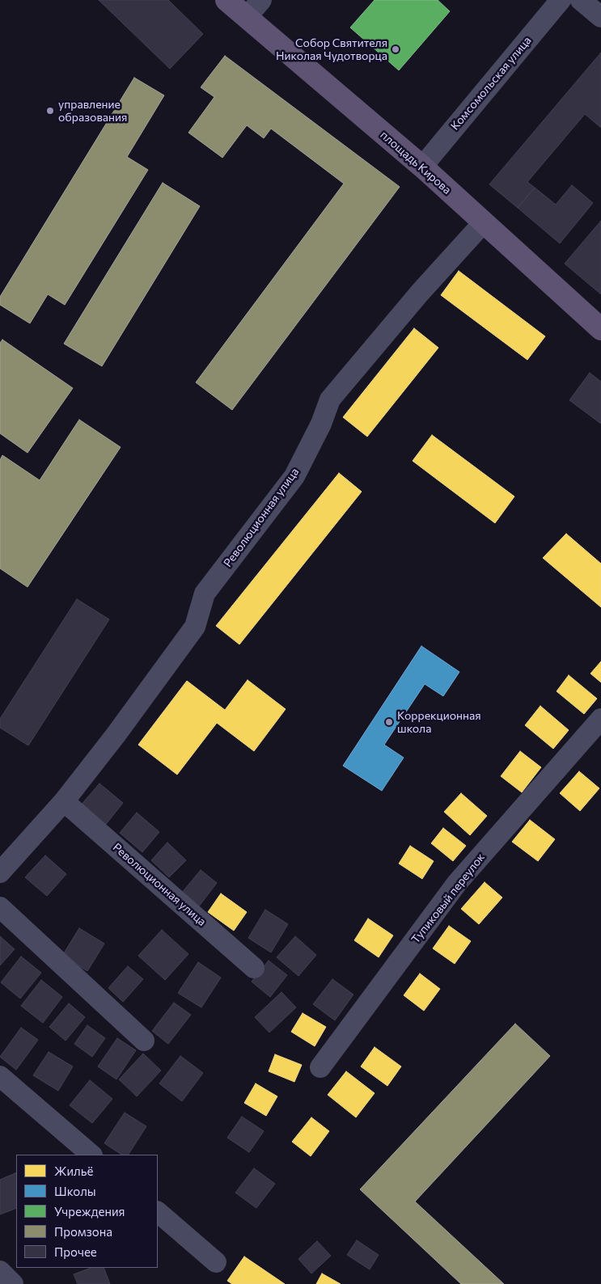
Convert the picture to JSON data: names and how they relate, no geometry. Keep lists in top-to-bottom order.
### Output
{
  "streets": {
    "main road": ["площадь Кирова"],
    "street": ["Комсомольская улица", "Революционная улица", "Тупиковый переулок"]
  },
  "crossings": [
    ["Комсомольская улица", "площадь Кирова"],
    ["площадь Кирова", "Революционная улица"]
  ],
  "places": ["Собор Святителя Николая Чудотворца", "управление образования", "Коррекционная школа"],
  "legend": [
    "Жильё",
    "Школы",
    "Учреждения",
    "Промзона",
    "Прочее"
  ]
}
